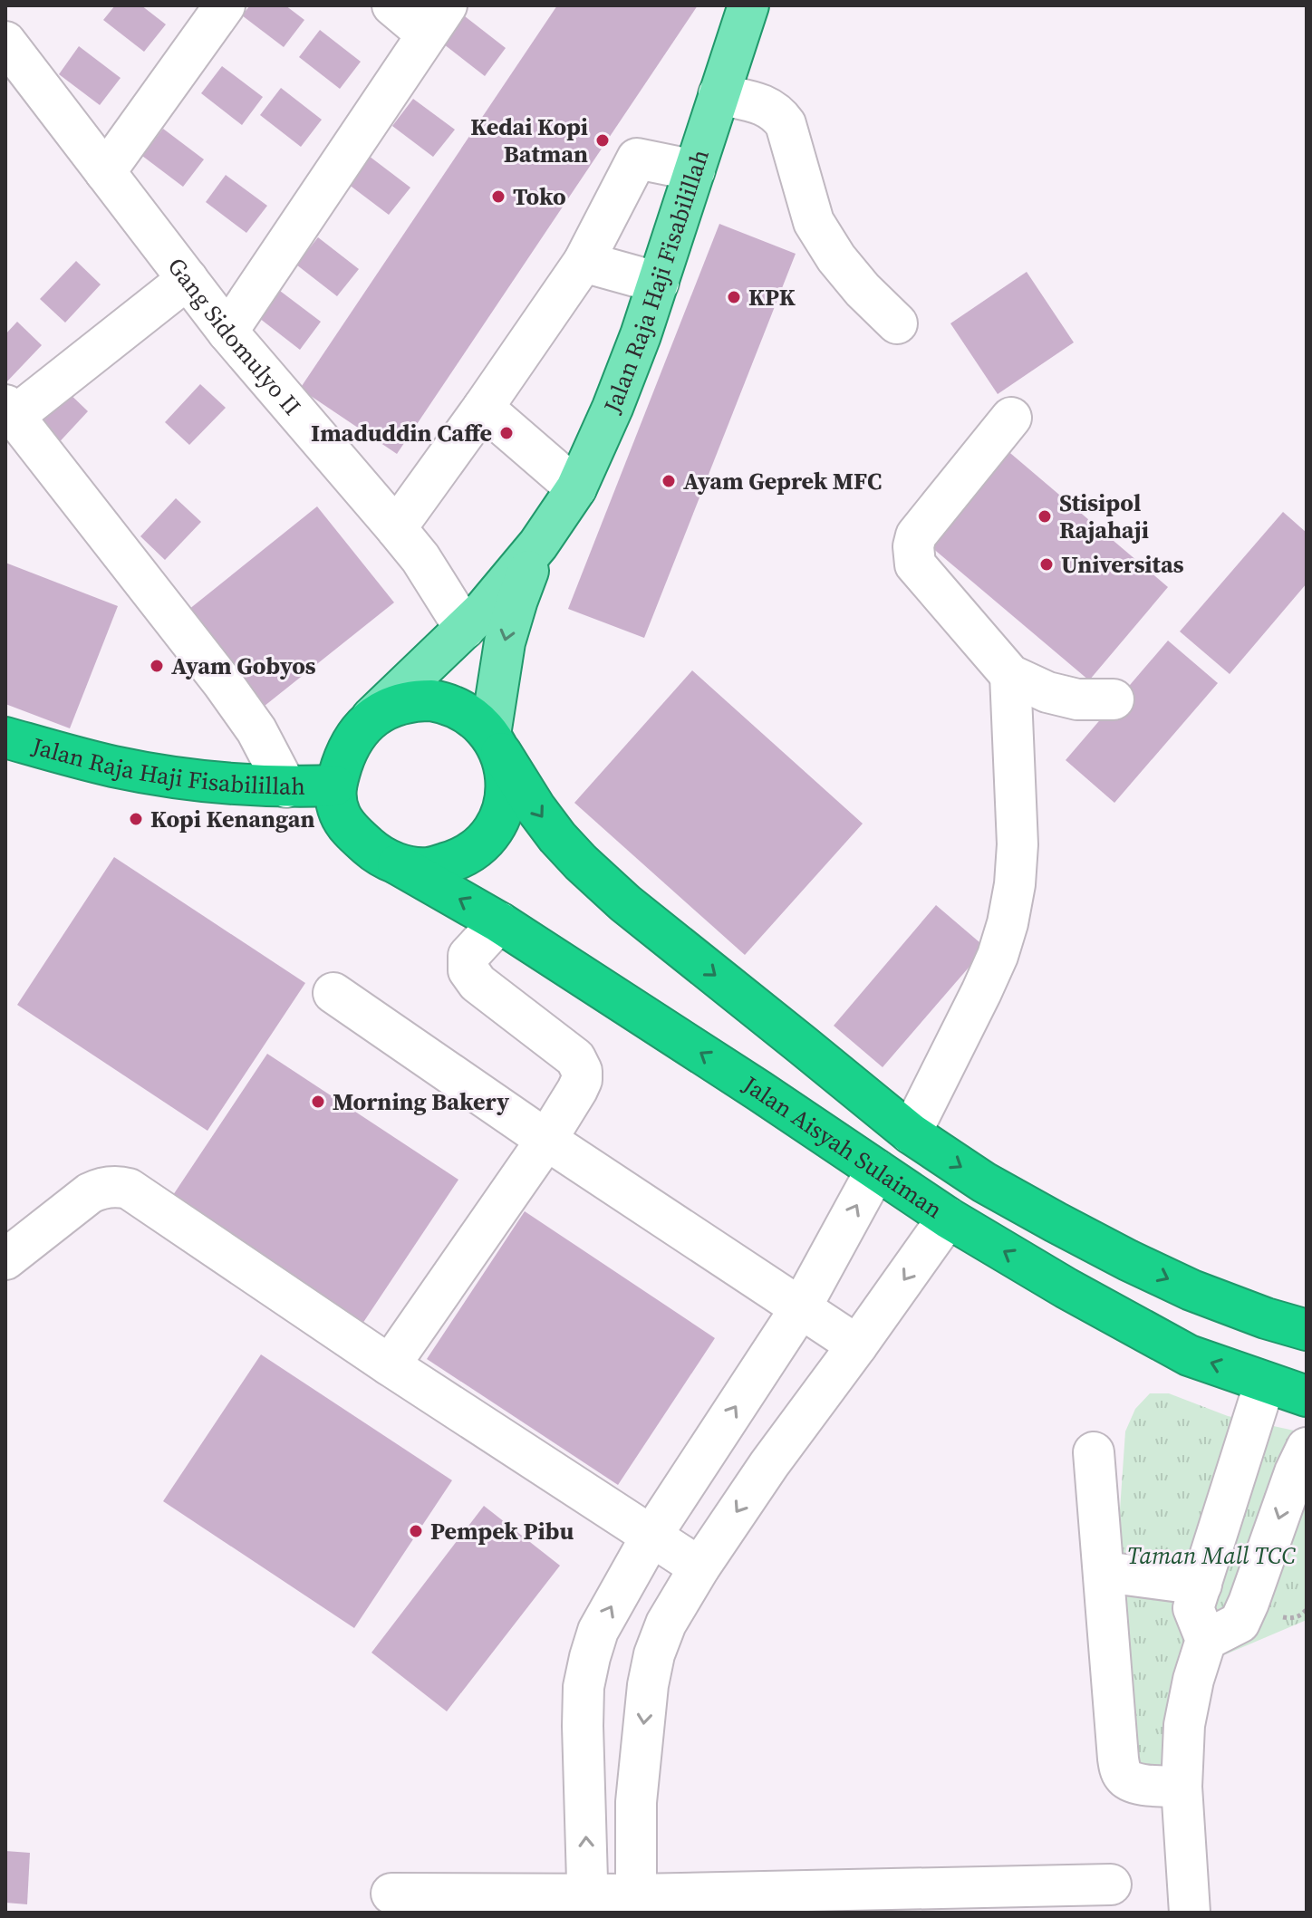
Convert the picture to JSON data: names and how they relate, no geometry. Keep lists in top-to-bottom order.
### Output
{
  "streets": {
    "highway": ["Jalan Raja Haji Fisabilillah", "Jalan Aisyah Sulaiman"],
    "street": ["Gang Sidomulyo II"]
  },
  "crossings": [
    ["Jalan Raja Haji Fisabilillah", "Gang Sidomulyo II"],
    ["Jalan Raja Haji Fisabilillah", "Jalan Aisyah Sulaiman"]
  ],
  "parks": ["Taman Mall TCC"],
  "places": [
    "Kedai Kopi Batman",
    "Toko",
    "KPK",
    "Imaduddin Caffe",
    "Ayam Geprek MFC",
    "Stisipol Rajahaji",
    "Universitas",
    "Ayam Gobyos",
    "Kopi Kenangan",
    "Morning Bakery",
    "Pempek Pibu"
  ]
}
